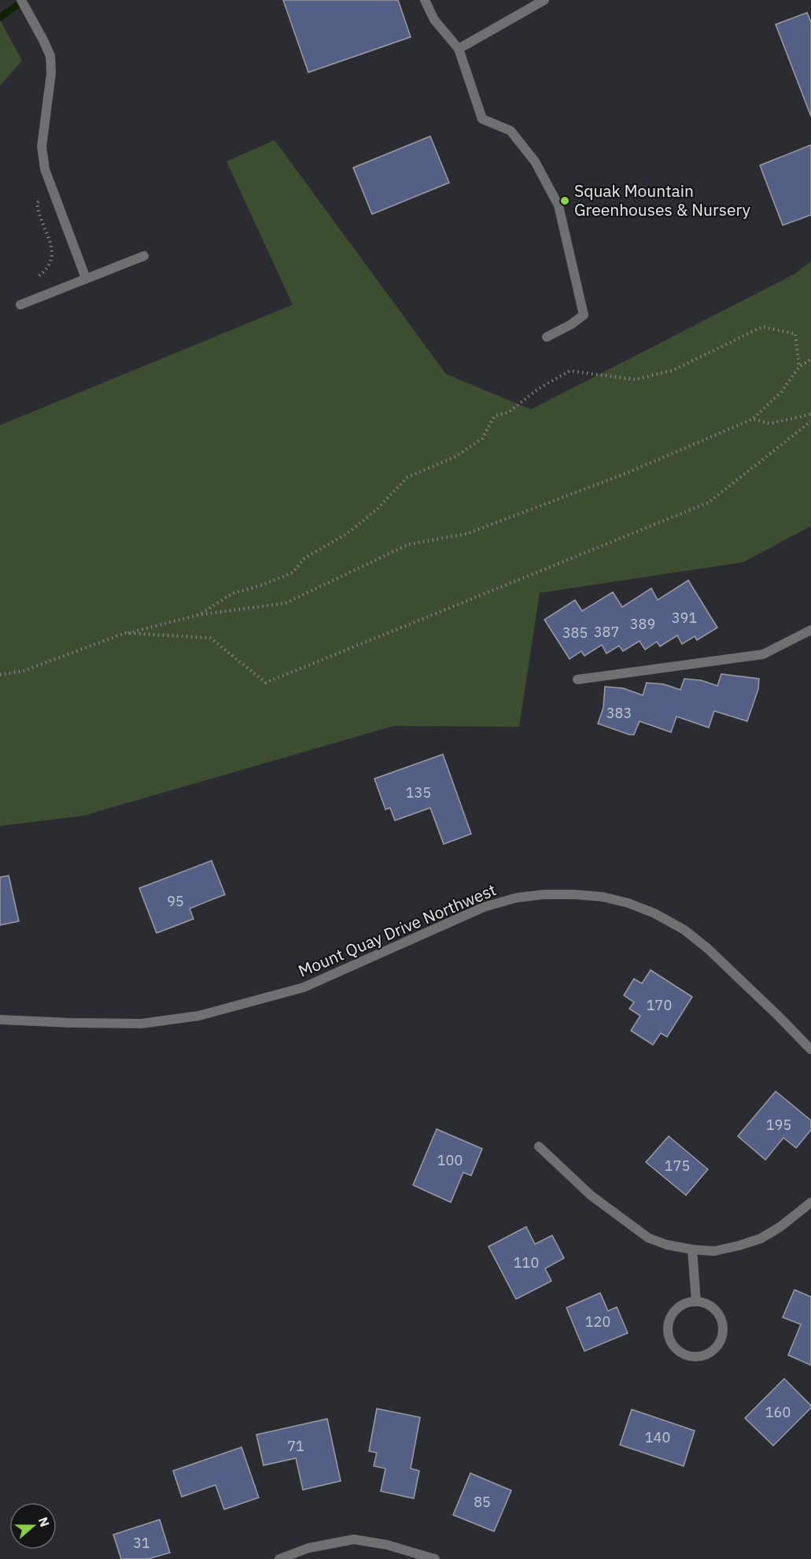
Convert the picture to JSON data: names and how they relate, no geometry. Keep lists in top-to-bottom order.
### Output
{
  "streets": {
    "street": ["Mount Quay Drive Northwest"]
  },
  "places": ["Squak Mountain Greenhouses & Nursery"],
  "house_numbers": [
    "391",
    "389",
    "387",
    "385",
    "383",
    "135",
    "95",
    "170",
    "195",
    "100",
    "175",
    "110",
    "120",
    "160",
    "140",
    "71",
    "85",
    "31"
  ],
  "north": "right"
}
